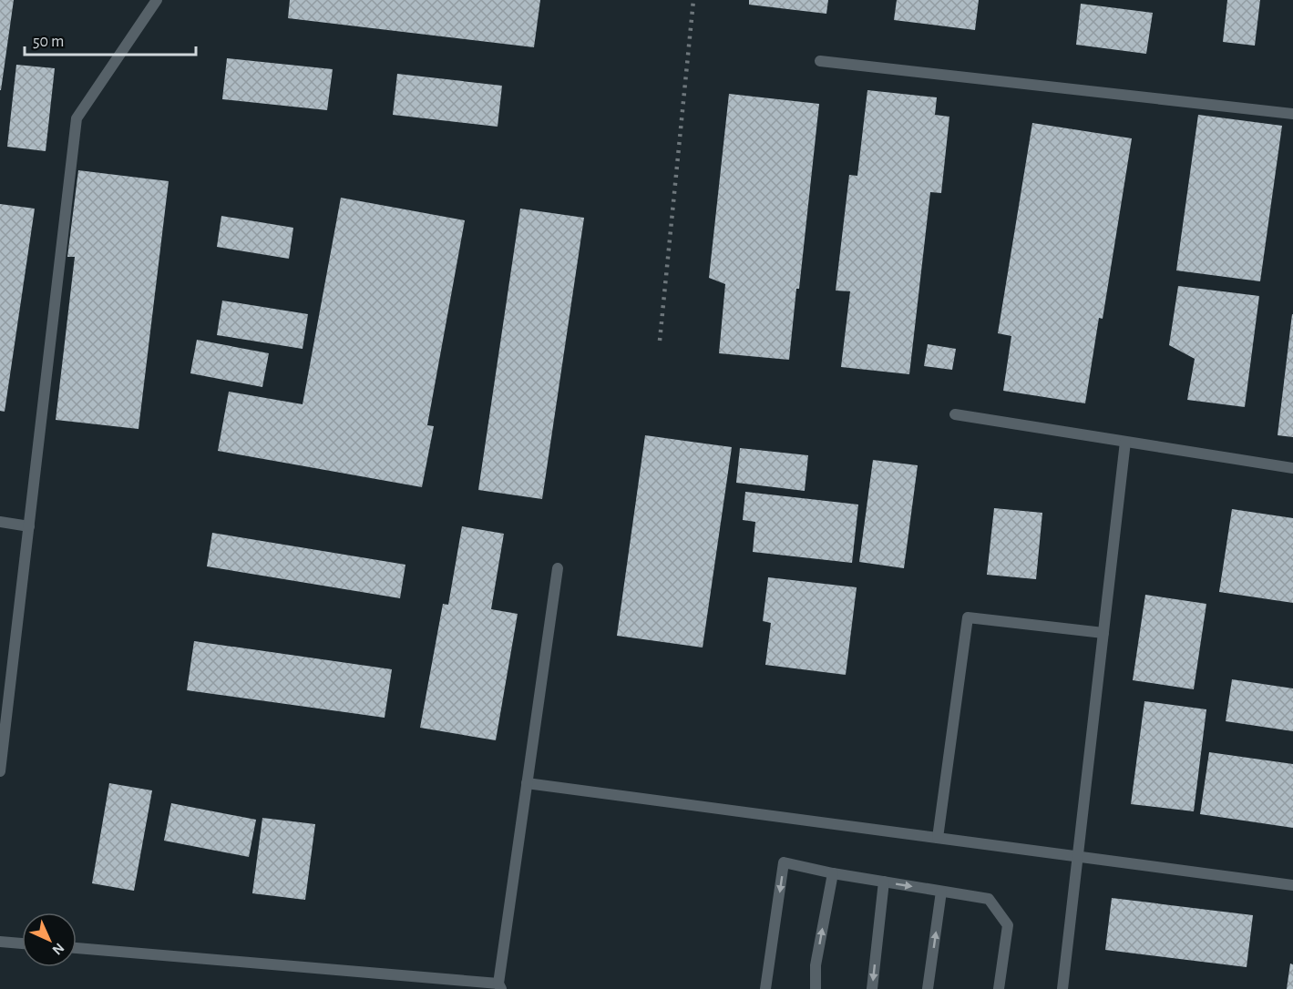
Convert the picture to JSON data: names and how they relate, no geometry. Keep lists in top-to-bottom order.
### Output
{
  "scale_bar": "50 m",
  "north": "bottom right"
}
